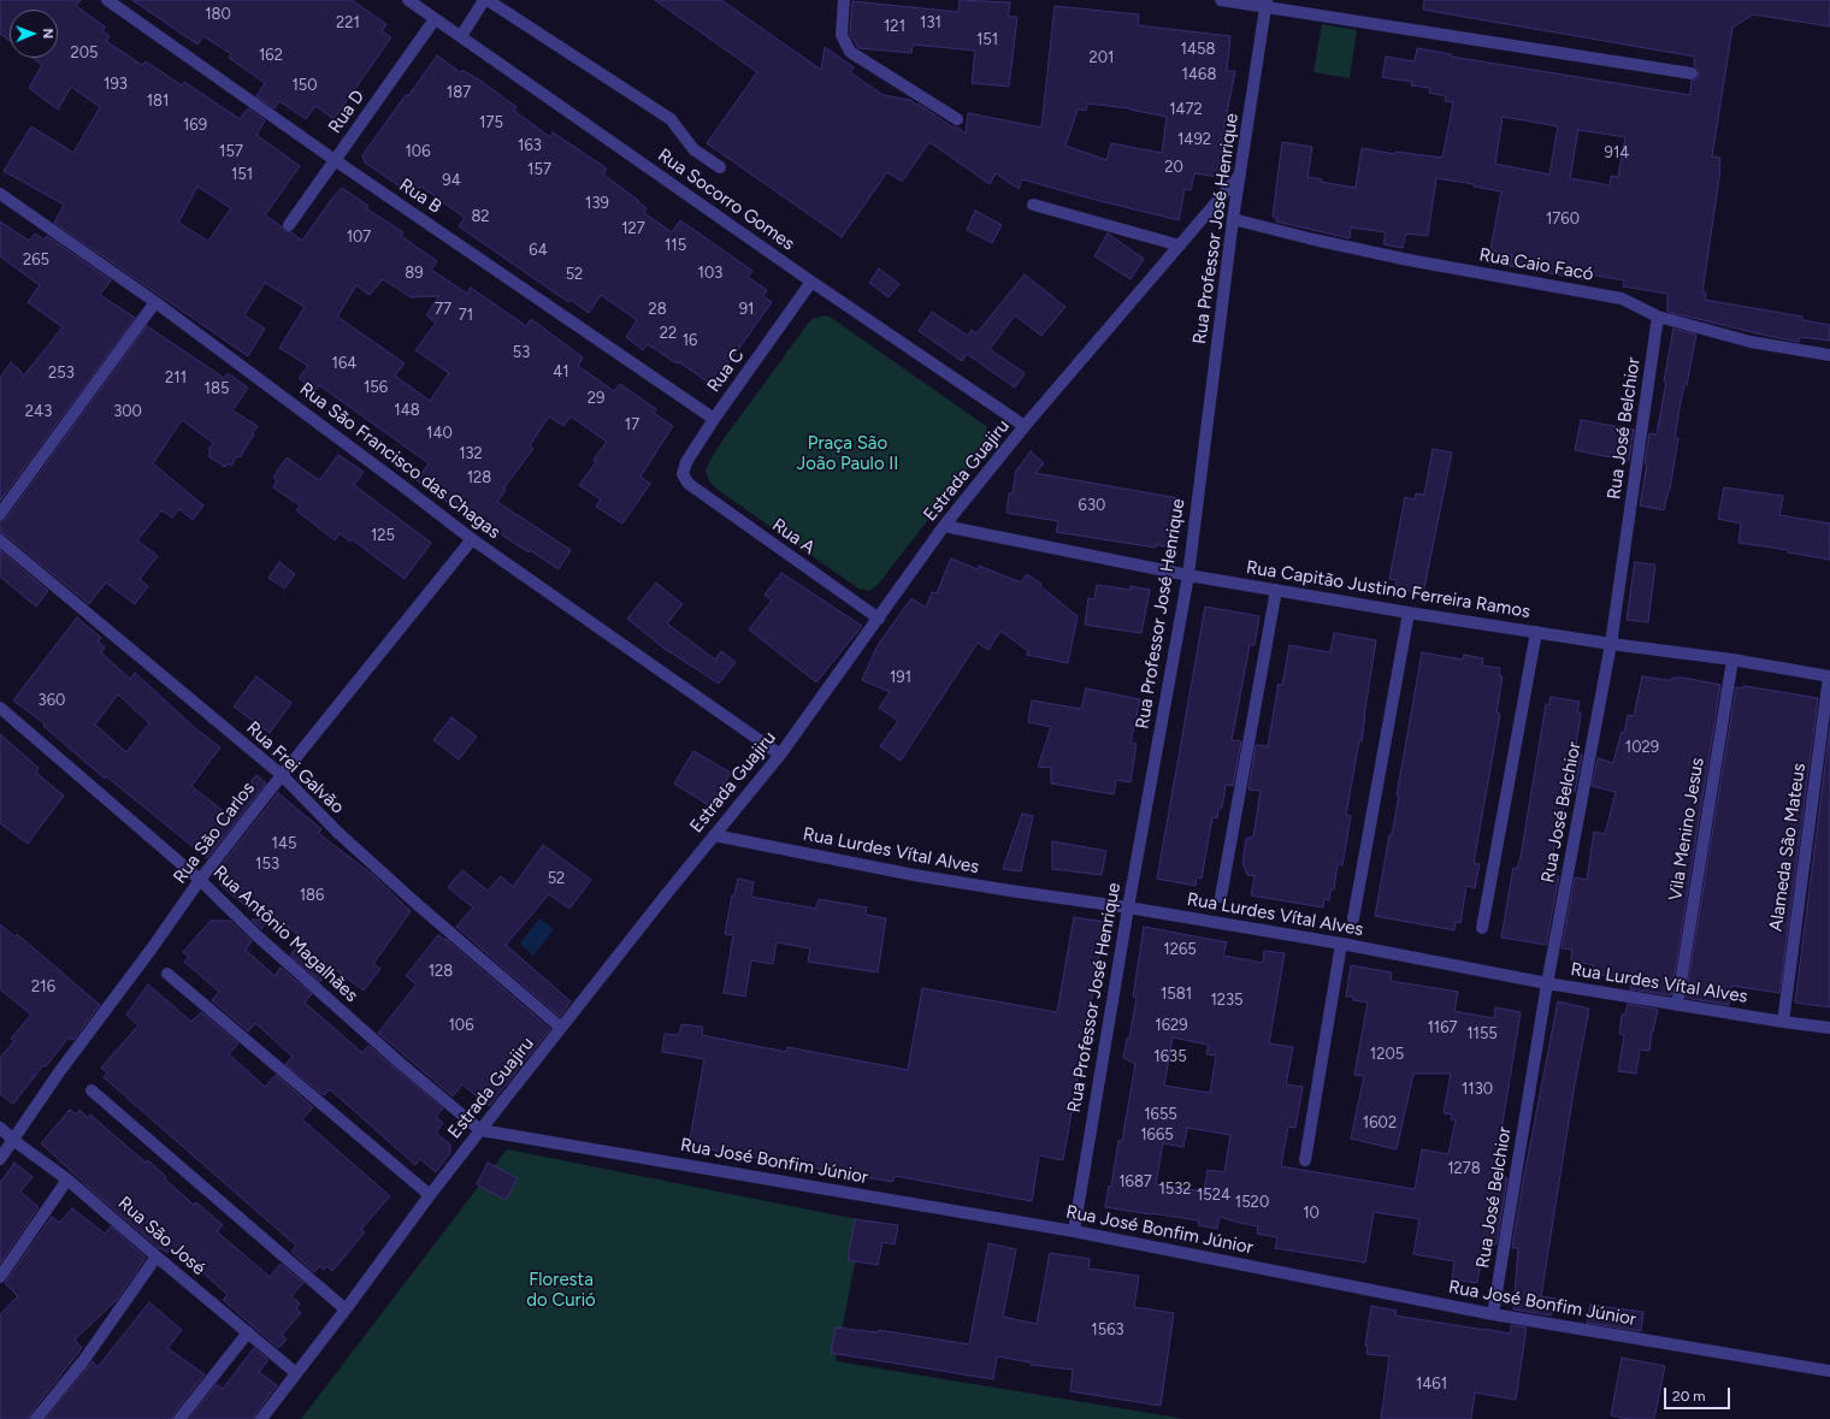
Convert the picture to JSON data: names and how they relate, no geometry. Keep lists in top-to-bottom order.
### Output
{
  "streets": {
    "street": [
      "Rua D",
      "Rua B",
      "Rua Socorro Gomes",
      "Rua Professor José Henrique",
      "Rua Caio Facó",
      "Rua C",
      "Rua José Belchior",
      "Rua São Francisco das Chagas",
      "Estrada Guajiru",
      "Rua A",
      "Rua Capitão Justino Ferreira Ramos",
      "Rua Frei Galvão",
      "Vila Menino Jesus",
      "Rua São Carlos",
      "Alameda São Mateus",
      "Rua Lurdes Vítal Alves",
      "Rua Antônio Magalhães",
      "Rua José Bonfim Júnior",
      "Rua São José"
    ]
  },
  "crossings": [
    ["Rua D", "Rua B"],
    ["Rua D", "Rua Socorro Gomes"],
    ["Rua B", "Rua C"],
    ["Rua Socorro Gomes", "Rua C"],
    ["Rua Socorro Gomes", "Estrada Guajiru"],
    ["Rua Professor José Henrique", "Rua Caio Facó"],
    ["Rua Professor José Henrique", "Estrada Guajiru"],
    ["Rua Professor José Henrique", "Rua Capitão Justino Ferreira Ramos"],
    ["Rua Professor José Henrique", "Rua Lurdes Vítal Alves"],
    ["Rua Professor José Henrique", "Rua José Bonfim Júnior"],
    ["Rua Caio Facó", "Rua José Belchior"],
    ["Rua C", "Rua A"],
    ["Rua José Belchior", "Rua Capitão Justino Ferreira Ramos"],
    ["Rua José Belchior", "Rua Lurdes Vítal Alves"],
    ["Rua José Belchior", "Rua José Bonfim Júnior"],
    ["Rua São Francisco das Chagas", "Estrada Guajiru"],
    ["Rua São Francisco das Chagas", "Rua São Carlos"],
    ["Estrada Guajiru", "Rua A"],
    ["Estrada Guajiru", "Rua Capitão Justino Ferreira Ramos"],
    ["Estrada Guajiru", "Rua Frei Galvão"],
    ["Estrada Guajiru", "Rua Lurdes Vítal Alves"],
    ["Estrada Guajiru", "Rua Antônio Magalhães"],
    ["Estrada Guajiru", "Rua José Bonfim Júnior"],
    ["Estrada Guajiru", "Rua São José"],
    ["Rua Capitão Justino Ferreira Ramos", "Vila Menino Jesus"],
    ["Rua Capitão Justino Ferreira Ramos", "Alameda São Mateus"],
    ["Rua Frei Galvão", "Rua São Carlos"],
    ["Vila Menino Jesus", "Rua Lurdes Vítal Alves"],
    ["Rua São Carlos", "Rua Antônio Magalhães"],
    ["Rua São Carlos", "Rua São José"],
    ["Alameda São Mateus", "Rua Lurdes Vítal Alves"],
    ["Rua Antônio Magalhães", "Rua José Bonfim Júnior"]
  ],
  "parks": ["Praça São João Paulo II", "Floresta do Curió"],
  "house_numbers": [
    "180",
    "221",
    "131",
    "121",
    "151",
    "1458",
    "205",
    "162",
    "201",
    "1468",
    "193",
    "150",
    "187",
    "181",
    "1472",
    "175",
    "169",
    "1492",
    "163",
    "157",
    "106",
    "914",
    "20",
    "157",
    "151",
    "94",
    "139",
    "82",
    "1760",
    "127",
    "107",
    "115",
    "64",
    "265",
    "89",
    "103",
    "52",
    "77",
    "28",
    "91",
    "71",
    "22",
    "16",
    "53",
    "164",
    "41",
    "253",
    "211",
    "156",
    "185",
    "29",
    "148",
    "243",
    "300",
    "17",
    "140",
    "132",
    "128",
    "630",
    "125",
    "191",
    "360",
    "1029",
    "145",
    "153",
    "52",
    "186",
    "1265",
    "128",
    "216",
    "1581",
    "1235",
    "106",
    "1629",
    "1167",
    "1155",
    "1205",
    "1635",
    "1130",
    "1655",
    "1602",
    "1665",
    "1278",
    "1687",
    "1532",
    "1524",
    "1520",
    "10",
    "1563",
    "1461"
  ],
  "scale_bar": "20 m",
  "north": "right"
}
